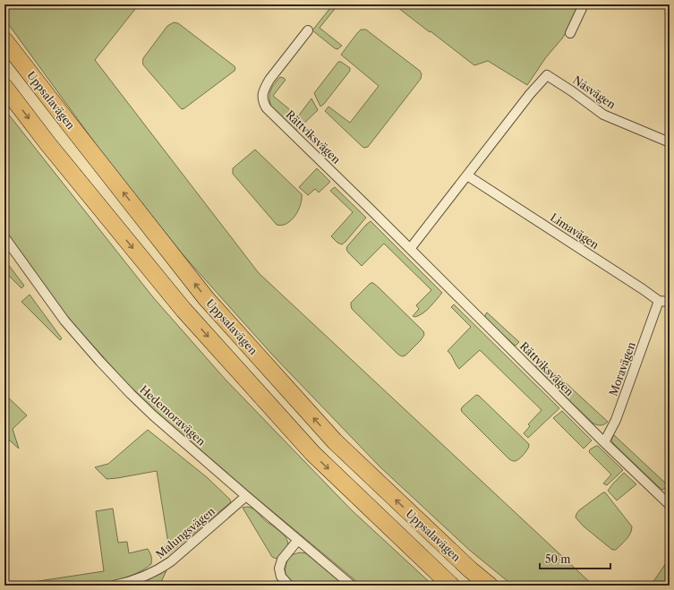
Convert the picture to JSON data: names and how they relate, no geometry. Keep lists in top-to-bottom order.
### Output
{
  "streets": {
    "highway": ["Uppsalavägen"],
    "street": [
      "Nåsvägen",
      "Rättviksvägen",
      "Limavägen",
      "Moravägen",
      "Hedemoravägen",
      "Malungsvägen"
    ]
  },
  "crossings": [
    ["Nåsvägen", "Limavägen"],
    ["Rättviksvägen", "Moravägen"],
    ["Limavägen", "Moravägen"],
    ["Hedemoravägen", "Malungsvägen"]
  ],
  "scale_bar": "50 m"
}
